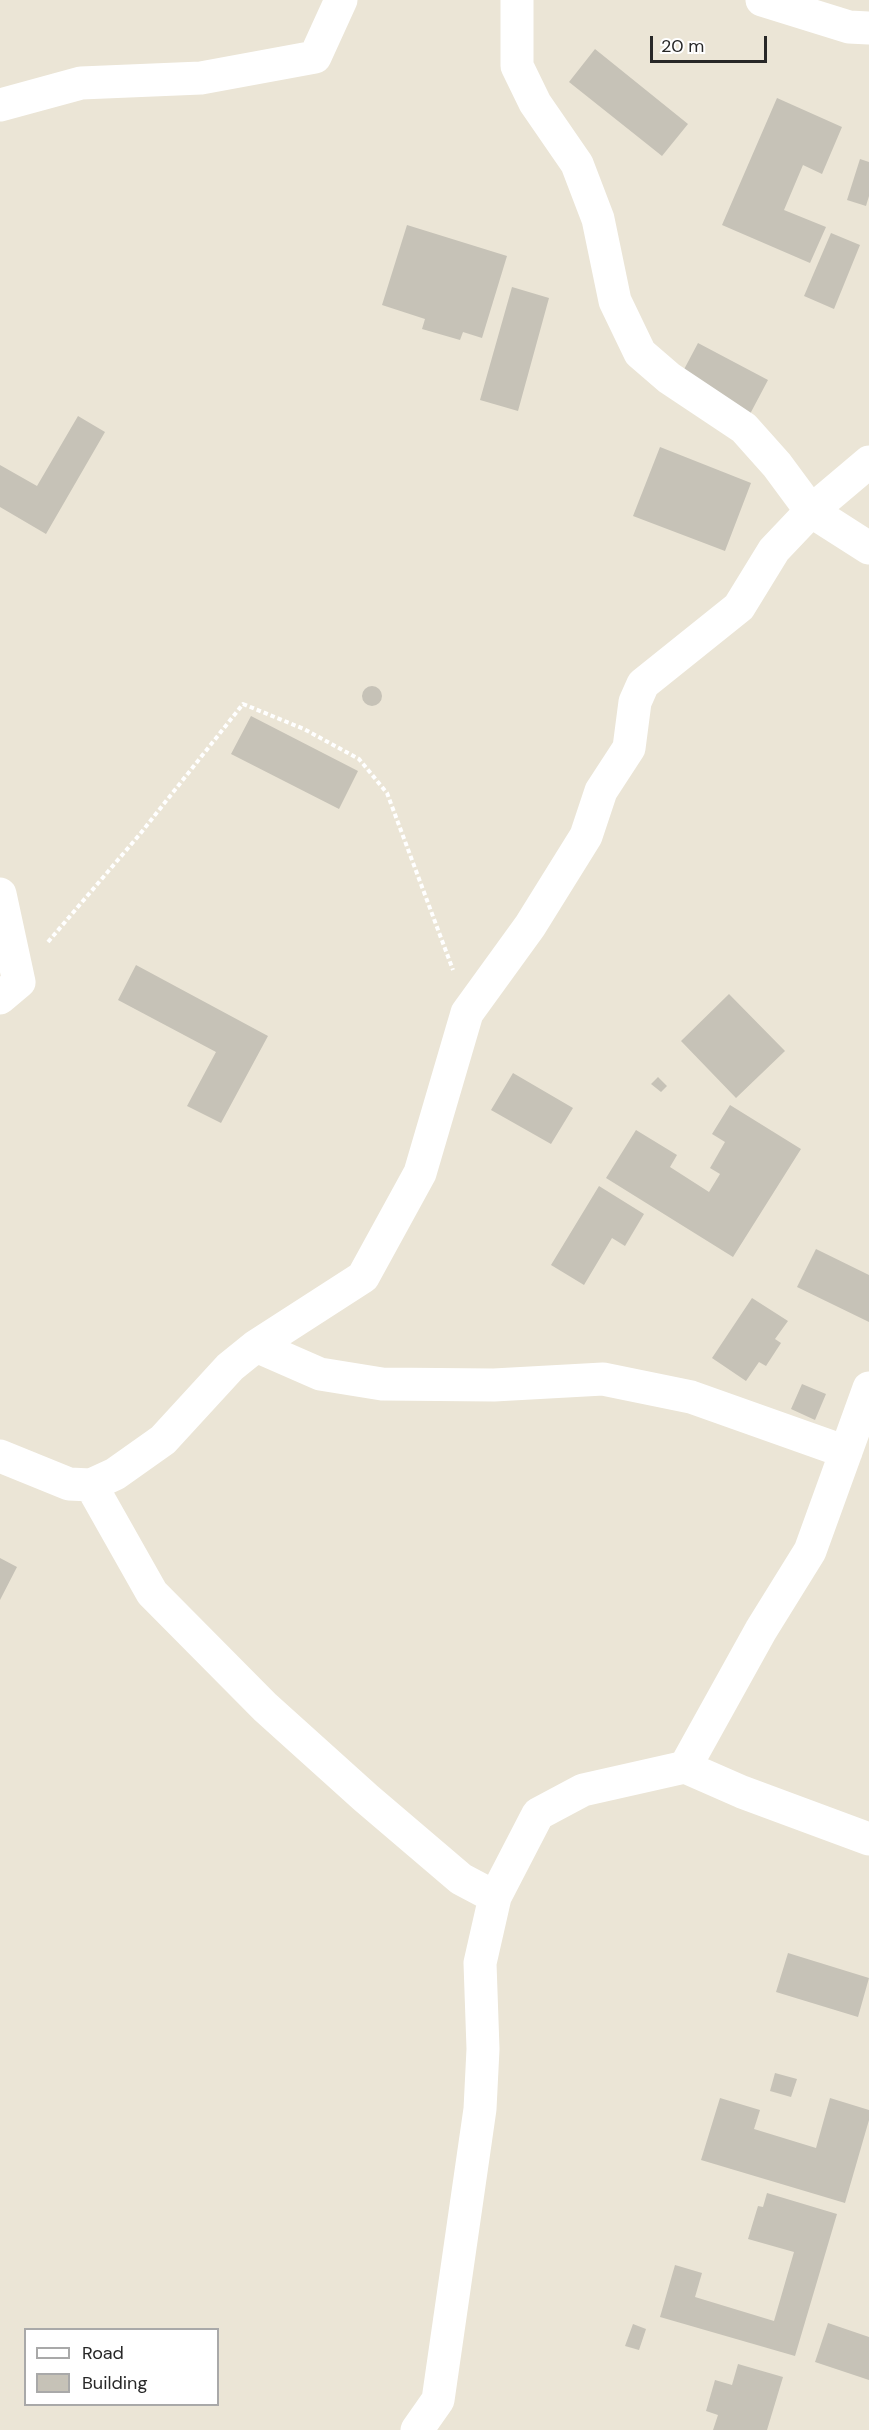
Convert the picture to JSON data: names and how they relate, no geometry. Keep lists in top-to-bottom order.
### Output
{
  "legend": ["Road", "Building"],
  "scale_bar": "20 m"
}
